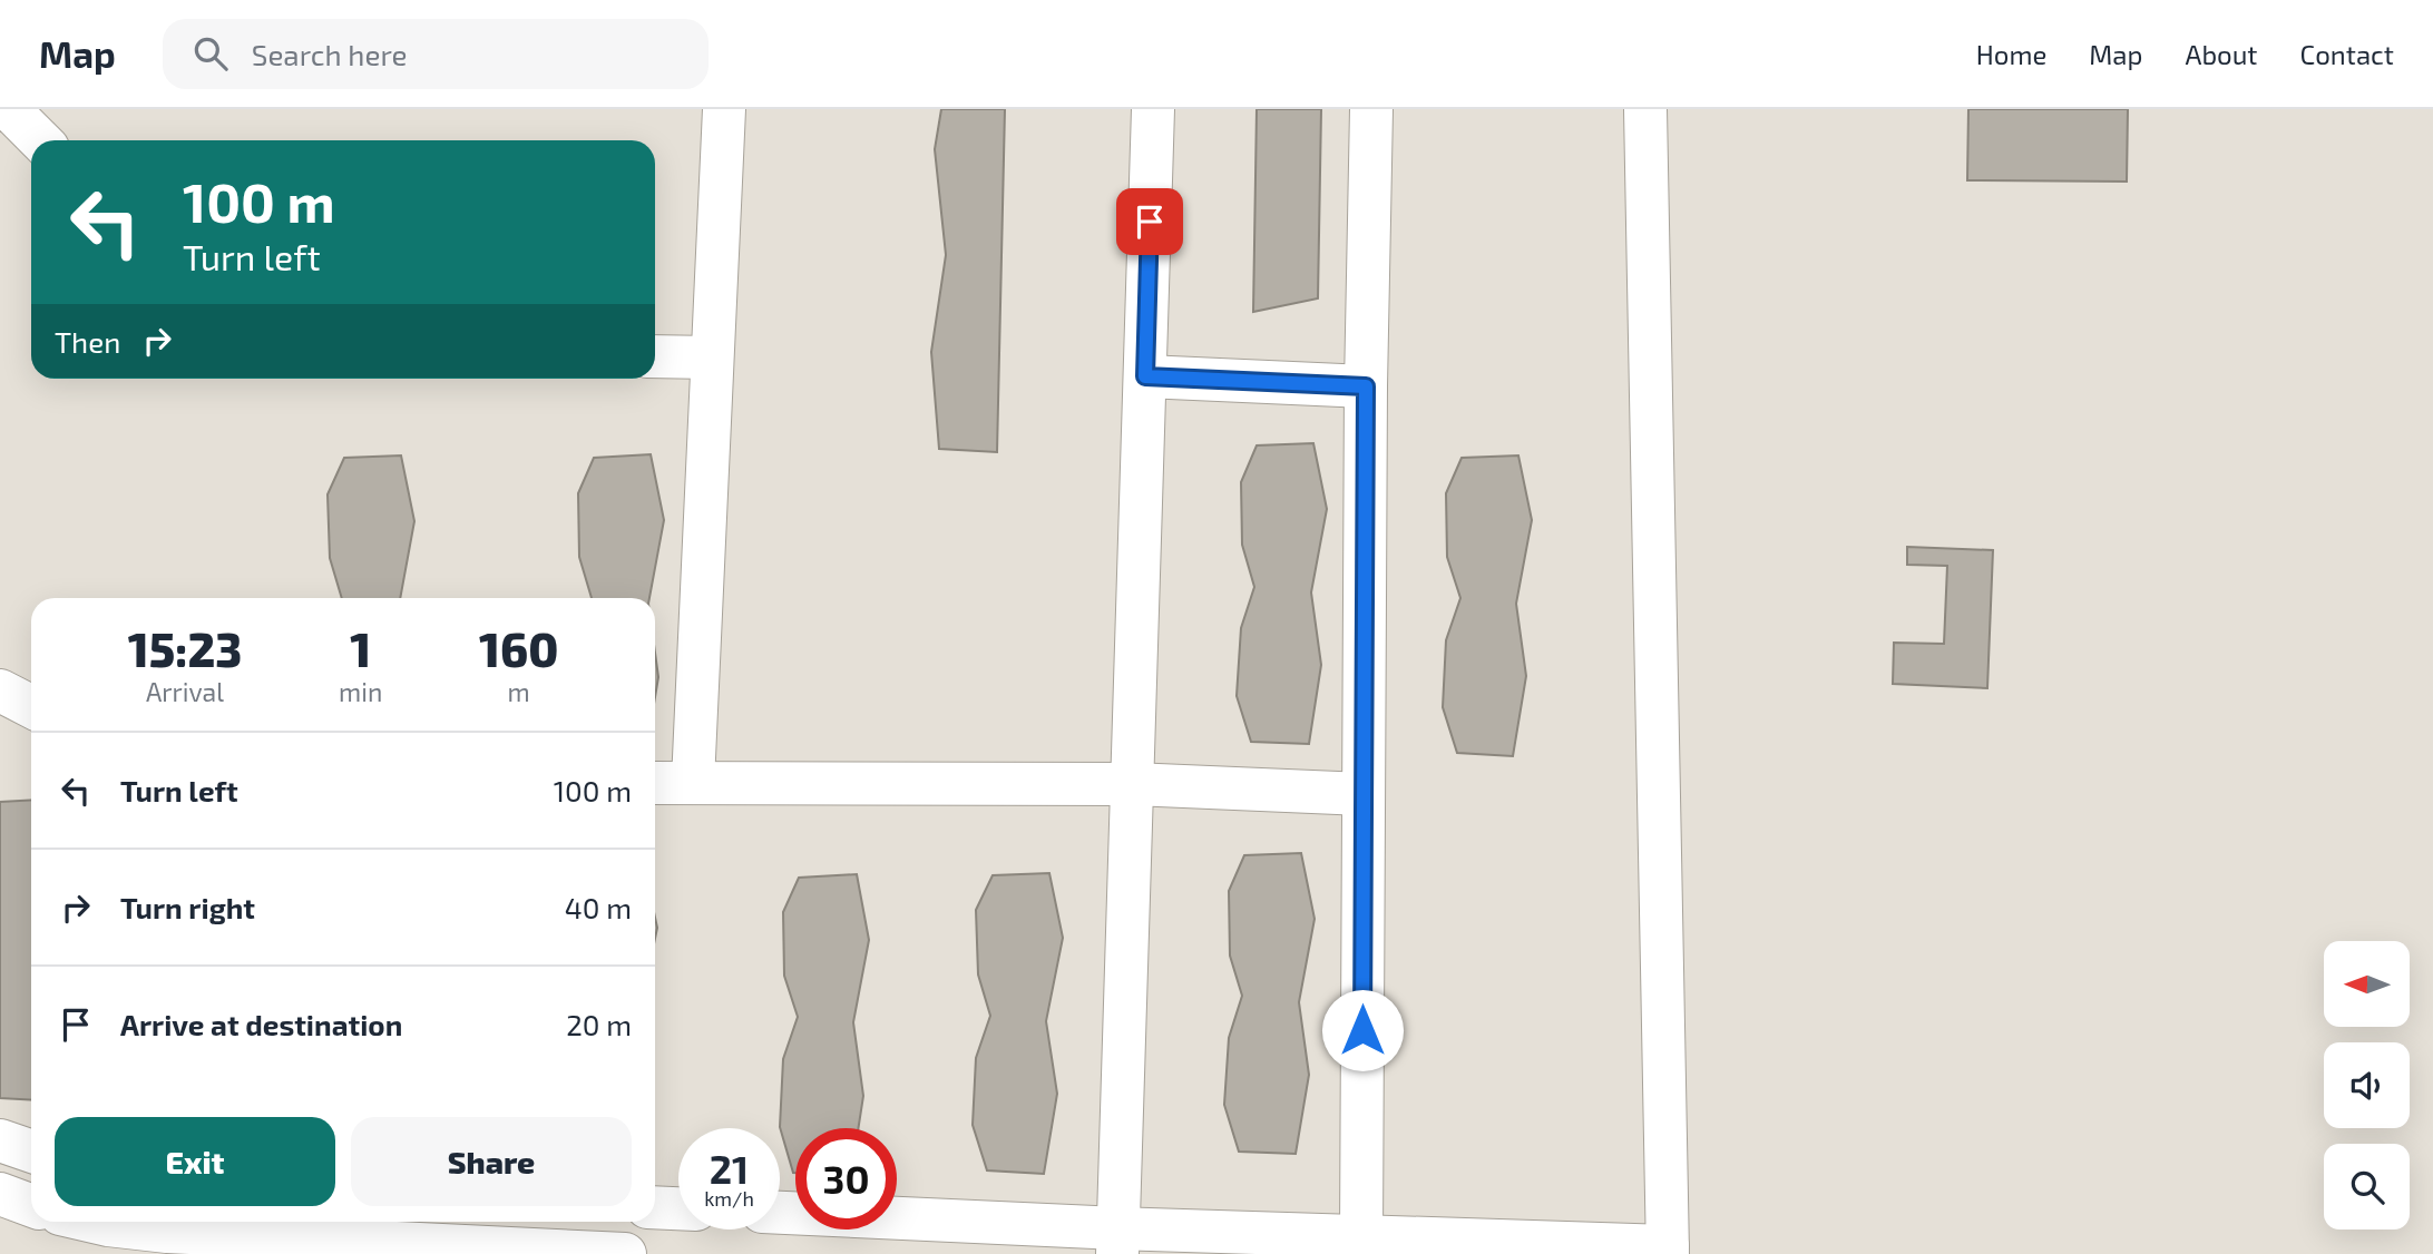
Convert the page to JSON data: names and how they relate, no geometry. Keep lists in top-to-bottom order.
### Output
{
  "north": "left",
  "page": {
    "header": "Map",
    "search": "Search here",
    "nav": [
      "Home",
      "Map",
      "About",
      "Contact"
    ],
    "turn": ["100 m", "Turn left"],
    "then": "Then",
    "eta": [
      "15:23",
      "Arrival",
      "1",
      "min",
      "160",
      "m"
    ],
    "list": [
      {
        "name": "Turn left",
        "value": "100 m"
      },
      {
        "name": "Turn right",
        "value": "40 m"
      },
      {
        "name": "Arrive at destination",
        "value": "20 m"
      }
    ],
    "buttons": ["Exit", "Share"],
    "speed": "21 km/h",
    "limit": "30"
  }
}
